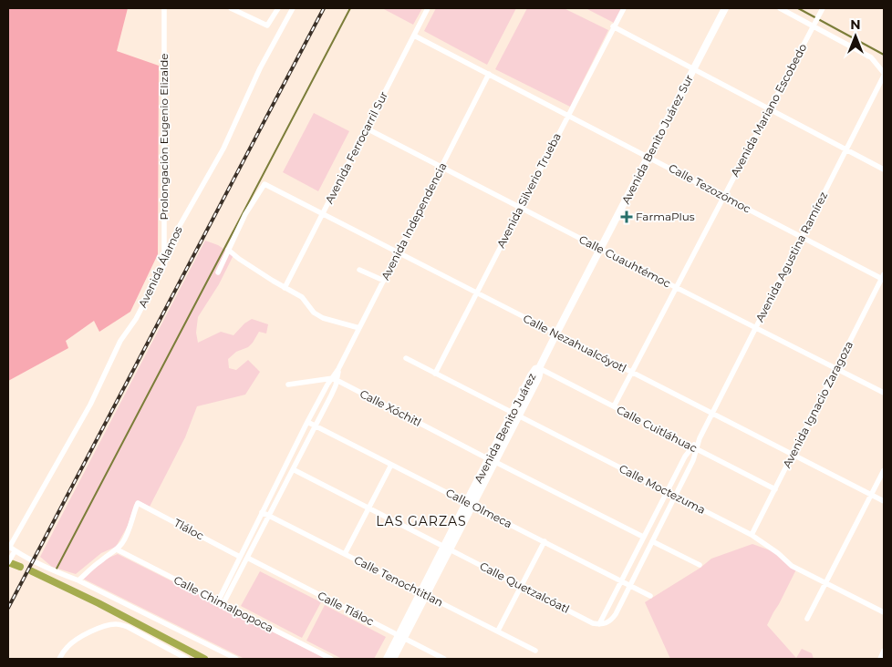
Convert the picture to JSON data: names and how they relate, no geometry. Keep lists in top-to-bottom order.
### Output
{
  "streets": {
    "street": [
      "Avenida Mariano Escobedo",
      "Prolongación Eugenio Elizalde",
      "Avenida Benito Juárez Sur",
      "Avenida Ferrocarril Sur",
      "Calle Tezozómoc",
      "Avenida Silverio Trueba",
      "Avenida Independencia",
      "Avenida Agustina Ramírez",
      "Calle Cuauhtémoc",
      "Avenida Álamos",
      "Calle Nezahualcóyotl",
      "Avenida Ignacio Zaragoza",
      "Calle Xóchitl",
      "Avenida Benito Juárez",
      "Calle Cuitláhuac",
      "Calle Moctezuma",
      "Calle Olmeca",
      "Tláloc",
      "Calle Tenochtitlan",
      "Calle Quetzalcóatl",
      "Calle Chimalpopoca",
      "Calle Tláloc"
    ]
  },
  "crossings": [
    ["Avenida Mariano Escobedo", "Calle Tezozómoc"],
    ["Avenida Mariano Escobedo", "Calle Cuauhtémoc"],
    ["Avenida Mariano Escobedo", "Calle Nezahualcóyotl"],
    ["Avenida Mariano Escobedo", "Calle Cuitláhuac"],
    ["Prolongación Eugenio Elizalde", "Avenida Álamos"],
    ["Avenida Benito Juárez Sur", "Calle Tezozómoc"],
    ["Avenida Benito Juárez Sur", "Calle Cuauhtémoc"],
    ["Avenida Benito Juárez Sur", "Calle Nezahualcóyotl"],
    ["Avenida Benito Juárez Sur", "Avenida Benito Juárez"],
    ["Avenida Benito Juárez Sur", "Calle Cuitláhuac"],
    ["Avenida Ferrocarril Sur", "Calle Tezozómoc"],
    ["Avenida Ferrocarril Sur", "Calle Cuauhtémoc"],
    ["Avenida Ferrocarril Sur", "Calle Nezahualcóyotl"],
    ["Calle Tezozómoc", "Avenida Silverio Trueba"],
    ["Calle Tezozómoc", "Avenida Independencia"],
    ["Calle Tezozómoc", "Avenida Agustina Ramírez"],
    ["Calle Tezozómoc", "Avenida Ignacio Zaragoza"],
    ["Avenida Silverio Trueba", "Calle Cuauhtémoc"],
    ["Avenida Silverio Trueba", "Calle Nezahualcóyotl"],
    ["Avenida Silverio Trueba", "Calle Moctezuma"],
    ["Avenida Independencia", "Calle Cuauhtémoc"],
    ["Avenida Independencia", "Calle Nezahualcóyotl"],
    ["Avenida Independencia", "Calle Xóchitl"],
    ["Avenida Independencia", "Calle Olmeca"],
    ["Avenida Independencia", "Tláloc"],
    ["Avenida Independencia", "Calle Tenochtitlan"],
    ["Avenida Independencia", "Calle Quetzalcóatl"],
    ["Avenida Independencia", "Calle Chimalpopoca"],
    ["Avenida Independencia", "Calle Tláloc"],
    ["Avenida Agustina Ramírez", "Calle Cuauhtémoc"],
    ["Avenida Agustina Ramírez", "Calle Nezahualcóyotl"],
    ["Avenida Agustina Ramírez", "Calle Xóchitl"],
    ["Avenida Agustina Ramírez", "Calle Cuitláhuac"],
    ["Avenida Agustina Ramírez", "Calle Moctezuma"],
    ["Avenida Agustina Ramírez", "Calle Olmeca"],
    ["Avenida Agustina Ramírez", "Calle Quetzalcóatl"],
    ["Calle Cuauhtémoc", "Avenida Ignacio Zaragoza"],
    ["Calle Nezahualcóyotl", "Avenida Ignacio Zaragoza"],
    ["Avenida Ignacio Zaragoza", "Calle Cuitláhuac"],
    ["Avenida Ignacio Zaragoza", "Calle Moctezuma"],
    ["Calle Xóchitl", "Avenida Benito Juárez"],
    ["Avenida Benito Juárez", "Calle Cuitláhuac"],
    ["Avenida Benito Juárez", "Calle Moctezuma"],
    ["Avenida Benito Juárez", "Calle Olmeca"],
    ["Avenida Benito Juárez", "Calle Tenochtitlan"],
    ["Avenida Benito Juárez", "Calle Quetzalcóatl"],
    ["Avenida Benito Juárez", "Calle Tláloc"],
    ["Tláloc", "Calle Chimalpopoca"]
  ],
  "districts": ["LAS GARZAS"],
  "places": {
    "health": ["FarmaPlus"]
  },
  "north": "top"
}
